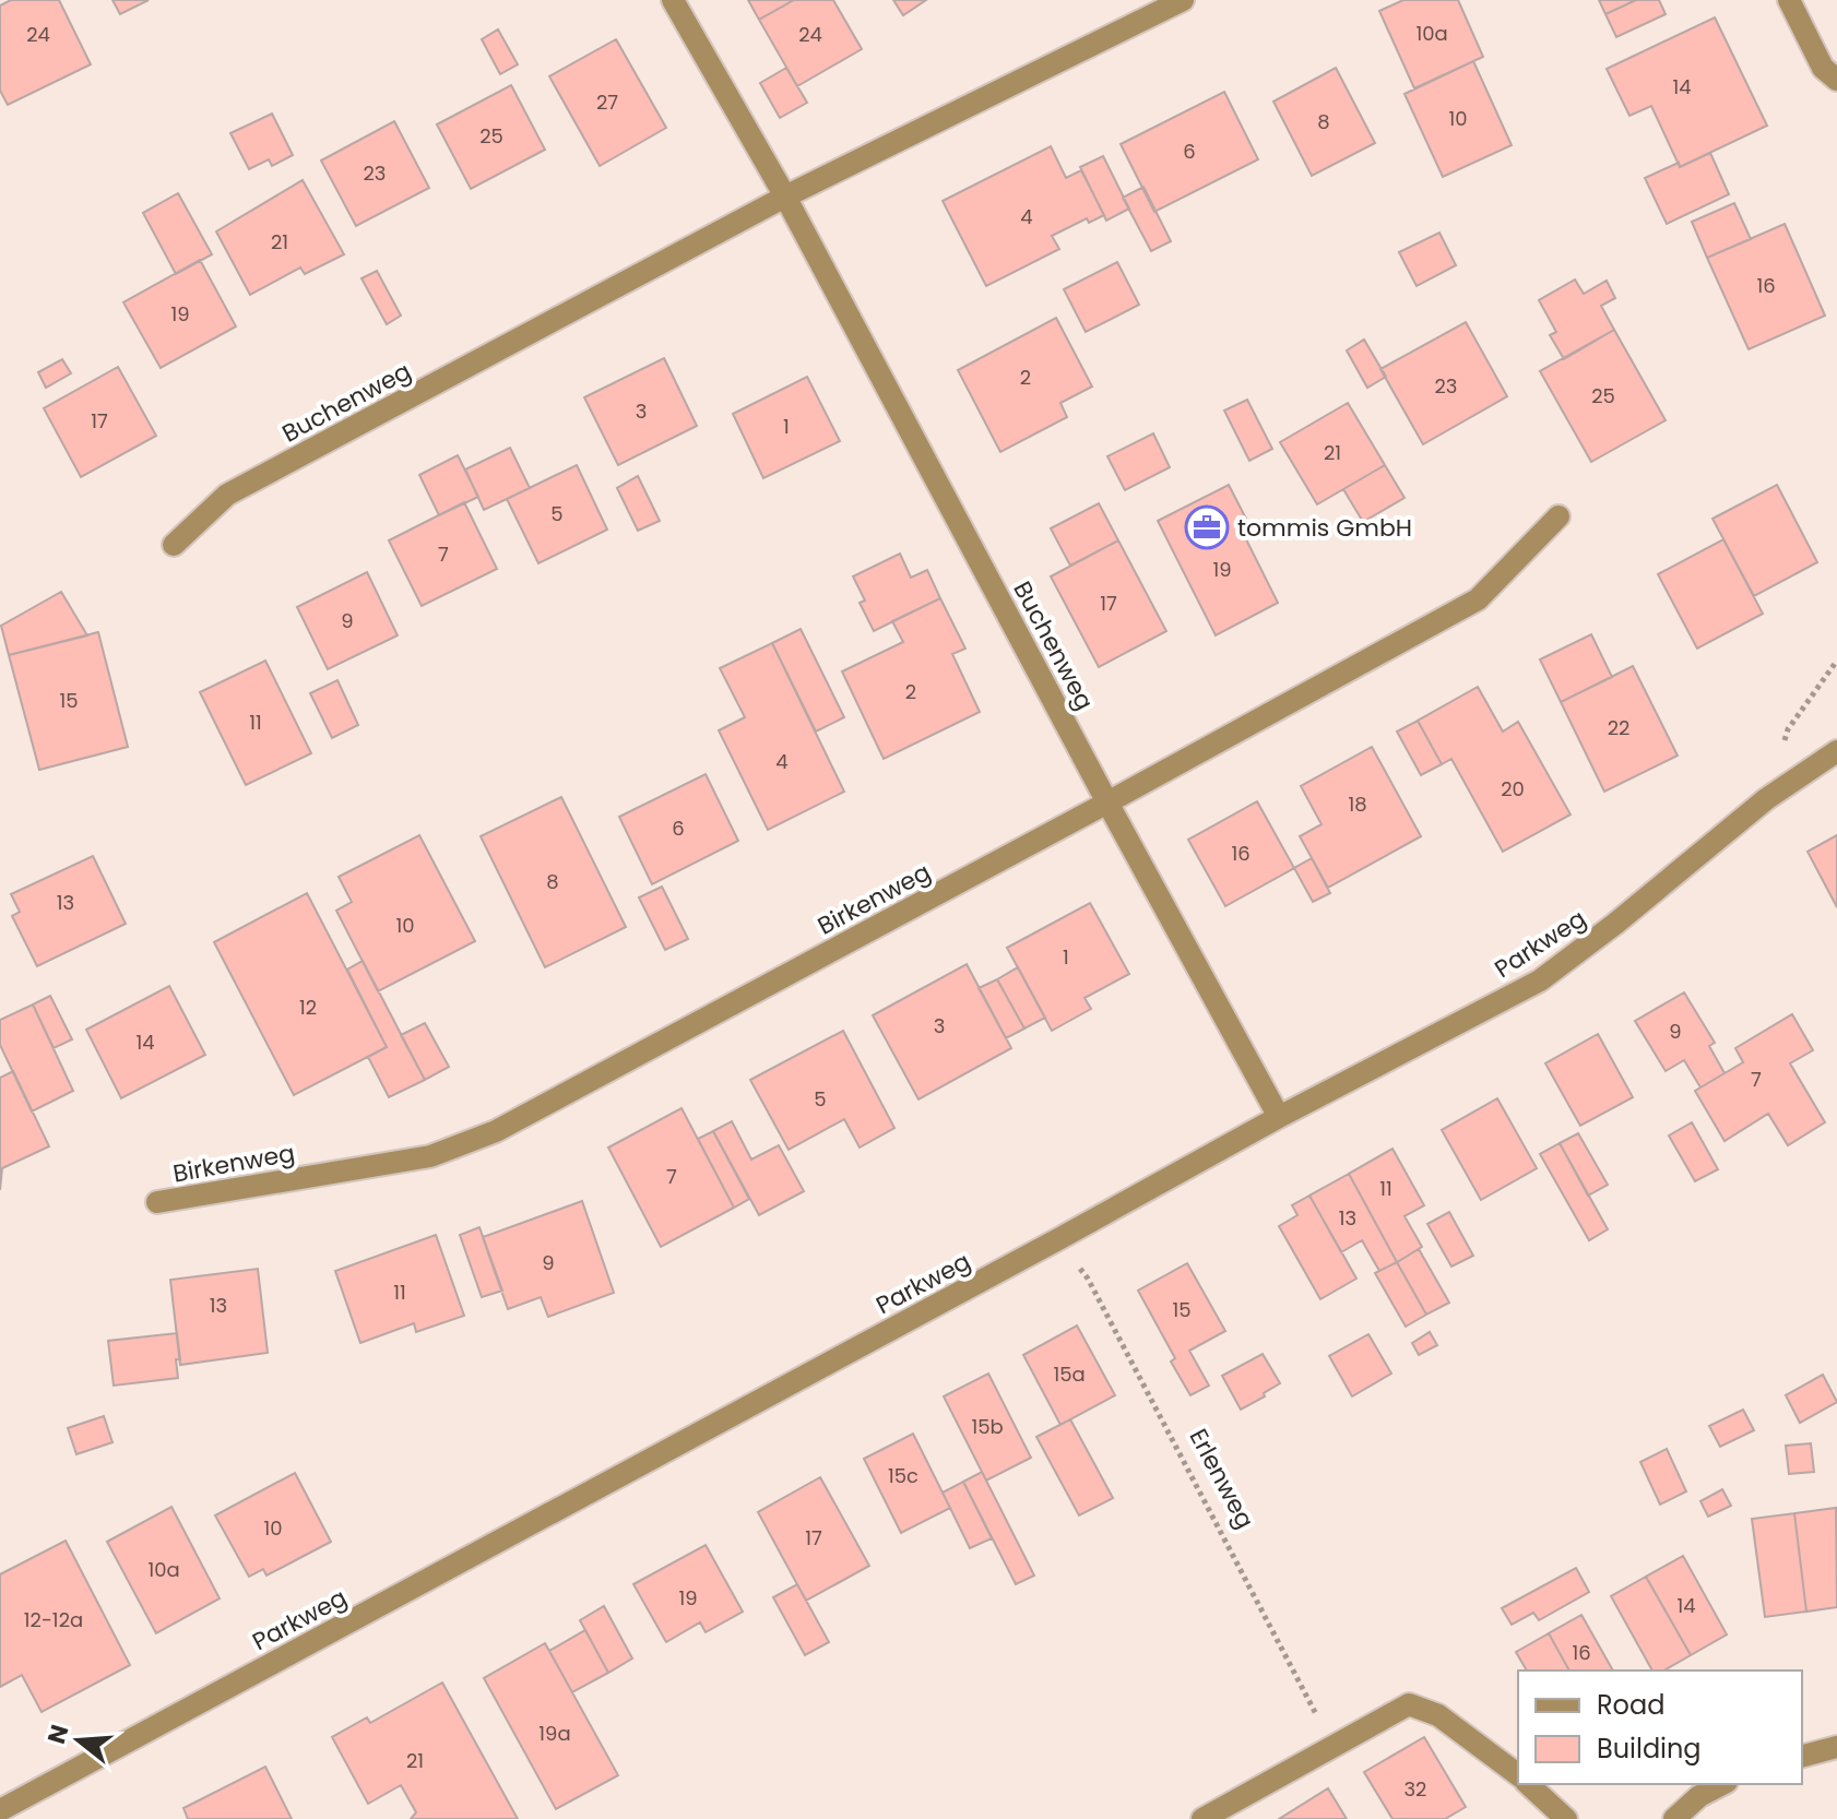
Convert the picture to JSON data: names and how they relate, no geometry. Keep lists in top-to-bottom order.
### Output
{
  "streets": {
    "street": ["Buchenweg", "Birkenweg", "Parkweg"],
    "path": ["Erlenweg"]
  },
  "crossings": [
    ["Buchenweg", "Birkenweg"],
    ["Buchenweg", "Parkweg"],
    ["Parkweg", "Erlenweg"]
  ],
  "places": {
    "office": ["tommis GmbH"]
  },
  "house_numbers": [
    "10a",
    "24",
    "24",
    "14",
    "27",
    "10",
    "8",
    "25",
    "6",
    "23",
    "4",
    "21",
    "16",
    "19",
    "2",
    "23",
    "25",
    "3",
    "17",
    "1",
    "21",
    "5",
    "7",
    "19",
    "17",
    "9",
    "2",
    "15",
    "11",
    "22",
    "4",
    "20",
    "18",
    "6",
    "16",
    "8",
    "13",
    "10",
    "1",
    "12",
    "3",
    "9",
    "14",
    "7",
    "5",
    "7",
    "11",
    "13",
    "9",
    "11",
    "13",
    "15",
    "15a",
    "15b",
    "15c",
    "10",
    "17",
    "10a",
    "19",
    "14",
    "12-12a",
    "16",
    "19a",
    "21",
    "32"
  ],
  "legend": ["Road", "Building"],
  "north": "left"
}
